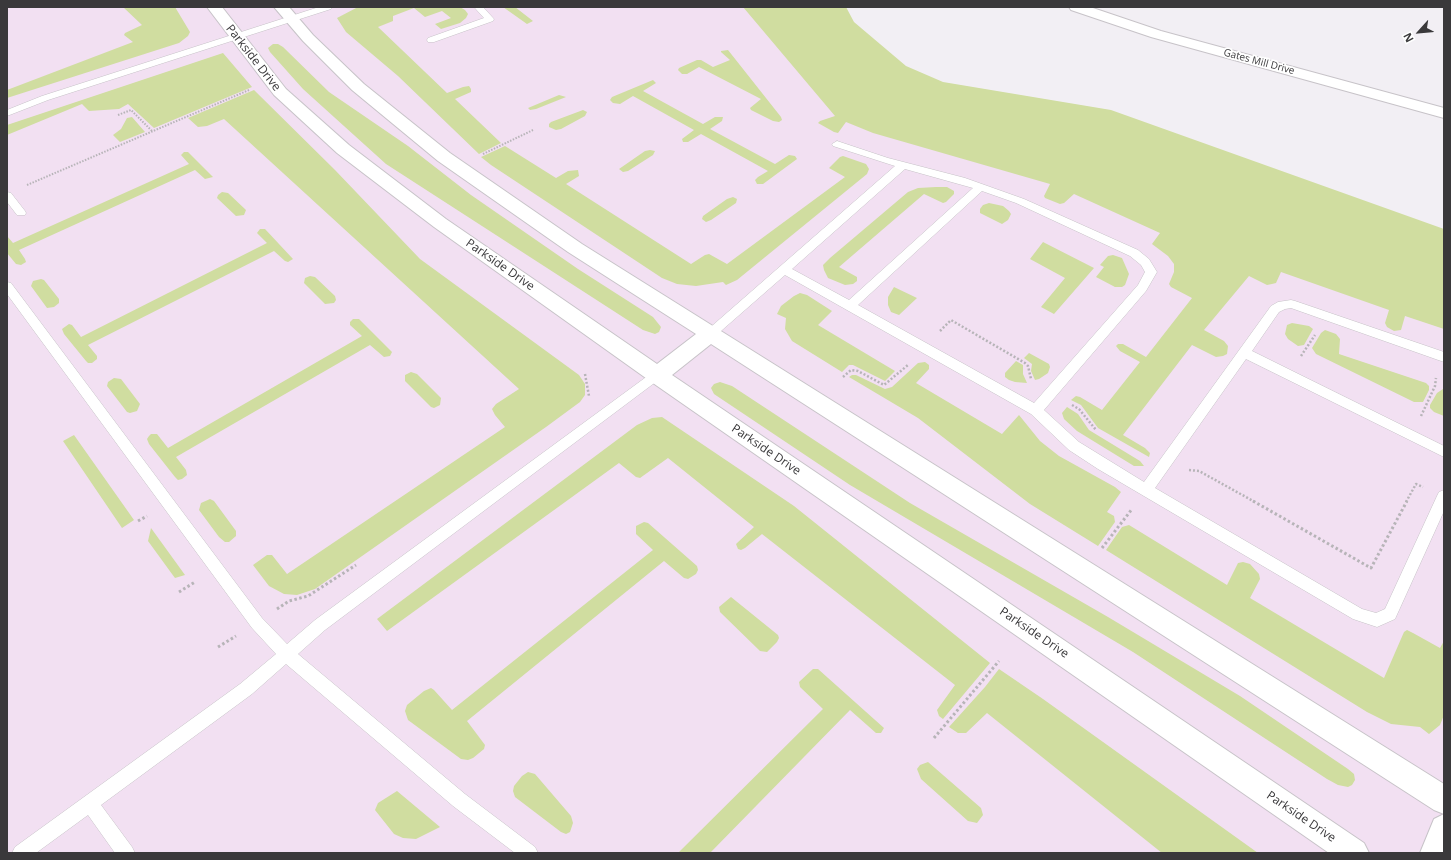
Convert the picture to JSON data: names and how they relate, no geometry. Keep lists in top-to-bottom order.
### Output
{
  "streets": {
    "street": ["Parkside Drive", "Gates Mill Drive"]
  },
  "north": "bottom left"
}
